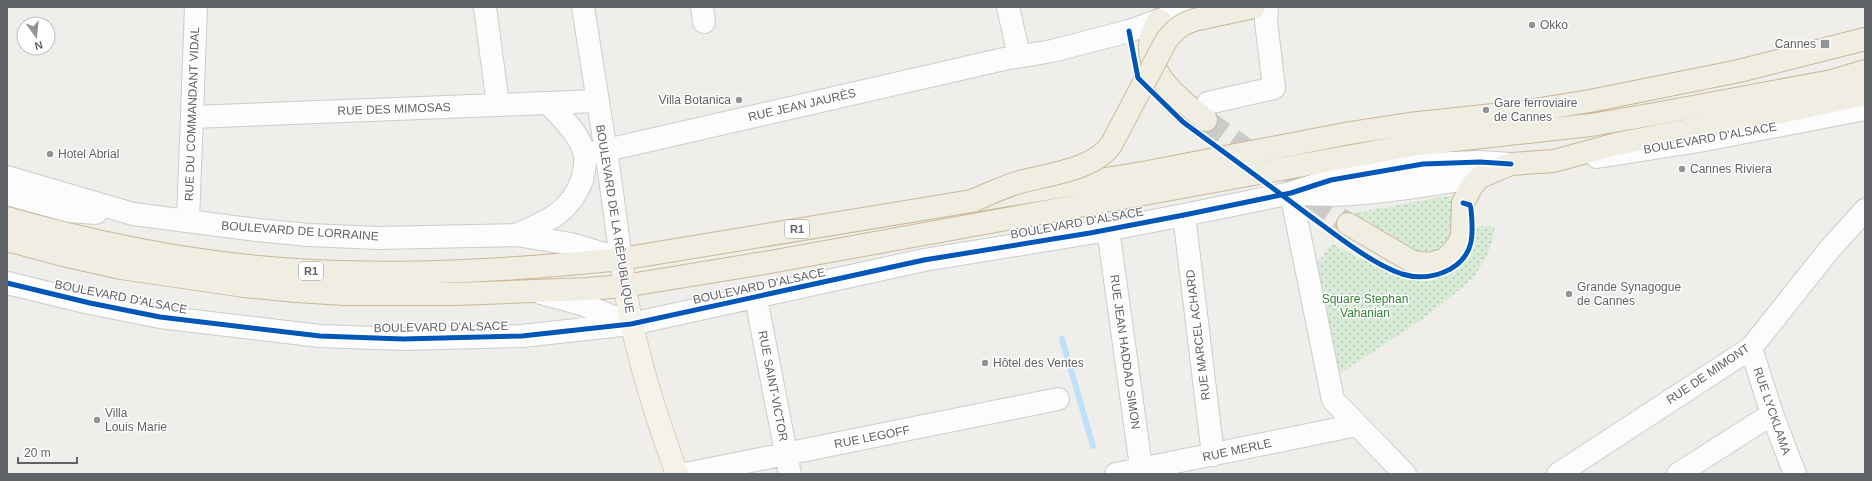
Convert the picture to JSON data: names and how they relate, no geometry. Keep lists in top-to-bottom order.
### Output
{
  "streets": {
    "highway": ["R1"],
    "main road": ["BOULEVARD DE LA RÉPUBLIQUE"],
    "street": [
      "RUE JEAN JAURÈS",
      "RUE DES MIMOSAS",
      "RUE DU COMMANDANT VIDAL",
      "BOULEVARD D'ALSACE",
      "BOULEVARD DE LORRAINE",
      "RUE MARCEL ACHARD",
      "RUE JEAN HADDAD SIMON",
      "RUE DE MIMONT",
      "RUE SAINT-VICTOR",
      "RUE LYCKLAMA",
      "RUE LEGOFF",
      "RUE MERLE"
    ]
  },
  "crossings": [
    ["RUE JEAN JAURÈS", "BOULEVARD DE LA RÉPUBLIQUE"],
    ["RUE DES MIMOSAS", "RUE DU COMMANDANT VIDAL"],
    ["RUE DES MIMOSAS", "BOULEVARD DE LA RÉPUBLIQUE"],
    ["RUE DU COMMANDANT VIDAL", "BOULEVARD DE LORRAINE"],
    ["BOULEVARD D'ALSACE", "BOULEVARD DE LA RÉPUBLIQUE"],
    ["BOULEVARD D'ALSACE", "RUE MARCEL ACHARD"],
    ["BOULEVARD D'ALSACE", "RUE JEAN HADDAD SIMON"],
    ["BOULEVARD D'ALSACE", "RUE SAINT-VICTOR"],
    ["BOULEVARD DE LA RÉPUBLIQUE", "R1"],
    ["BOULEVARD DE LA RÉPUBLIQUE", "BOULEVARD DE LORRAINE"],
    ["R1", "BOULEVARD DE LORRAINE"],
    ["RUE MARCEL ACHARD", "RUE MERLE"],
    ["RUE JEAN HADDAD SIMON", "RUE MERLE"],
    ["RUE DE MIMONT", "RUE LYCKLAMA"],
    ["RUE SAINT-VICTOR", "RUE LEGOFF"]
  ],
  "parks": ["Square Stephan Vahanian"],
  "places": {
    "other": [
      "Okko",
      "Villa Botanica",
      "Gare ferroviaire de Cannes",
      "Hotel Abrial",
      "Cannes Riviera",
      "Grande Synagogue de Cannes",
      "Hôtel des Ventes",
      "Villa Louis Marie"
    ],
    "transit": ["Cannes"]
  },
  "scale_bar": "20 m",
  "north": "bottom"
}
